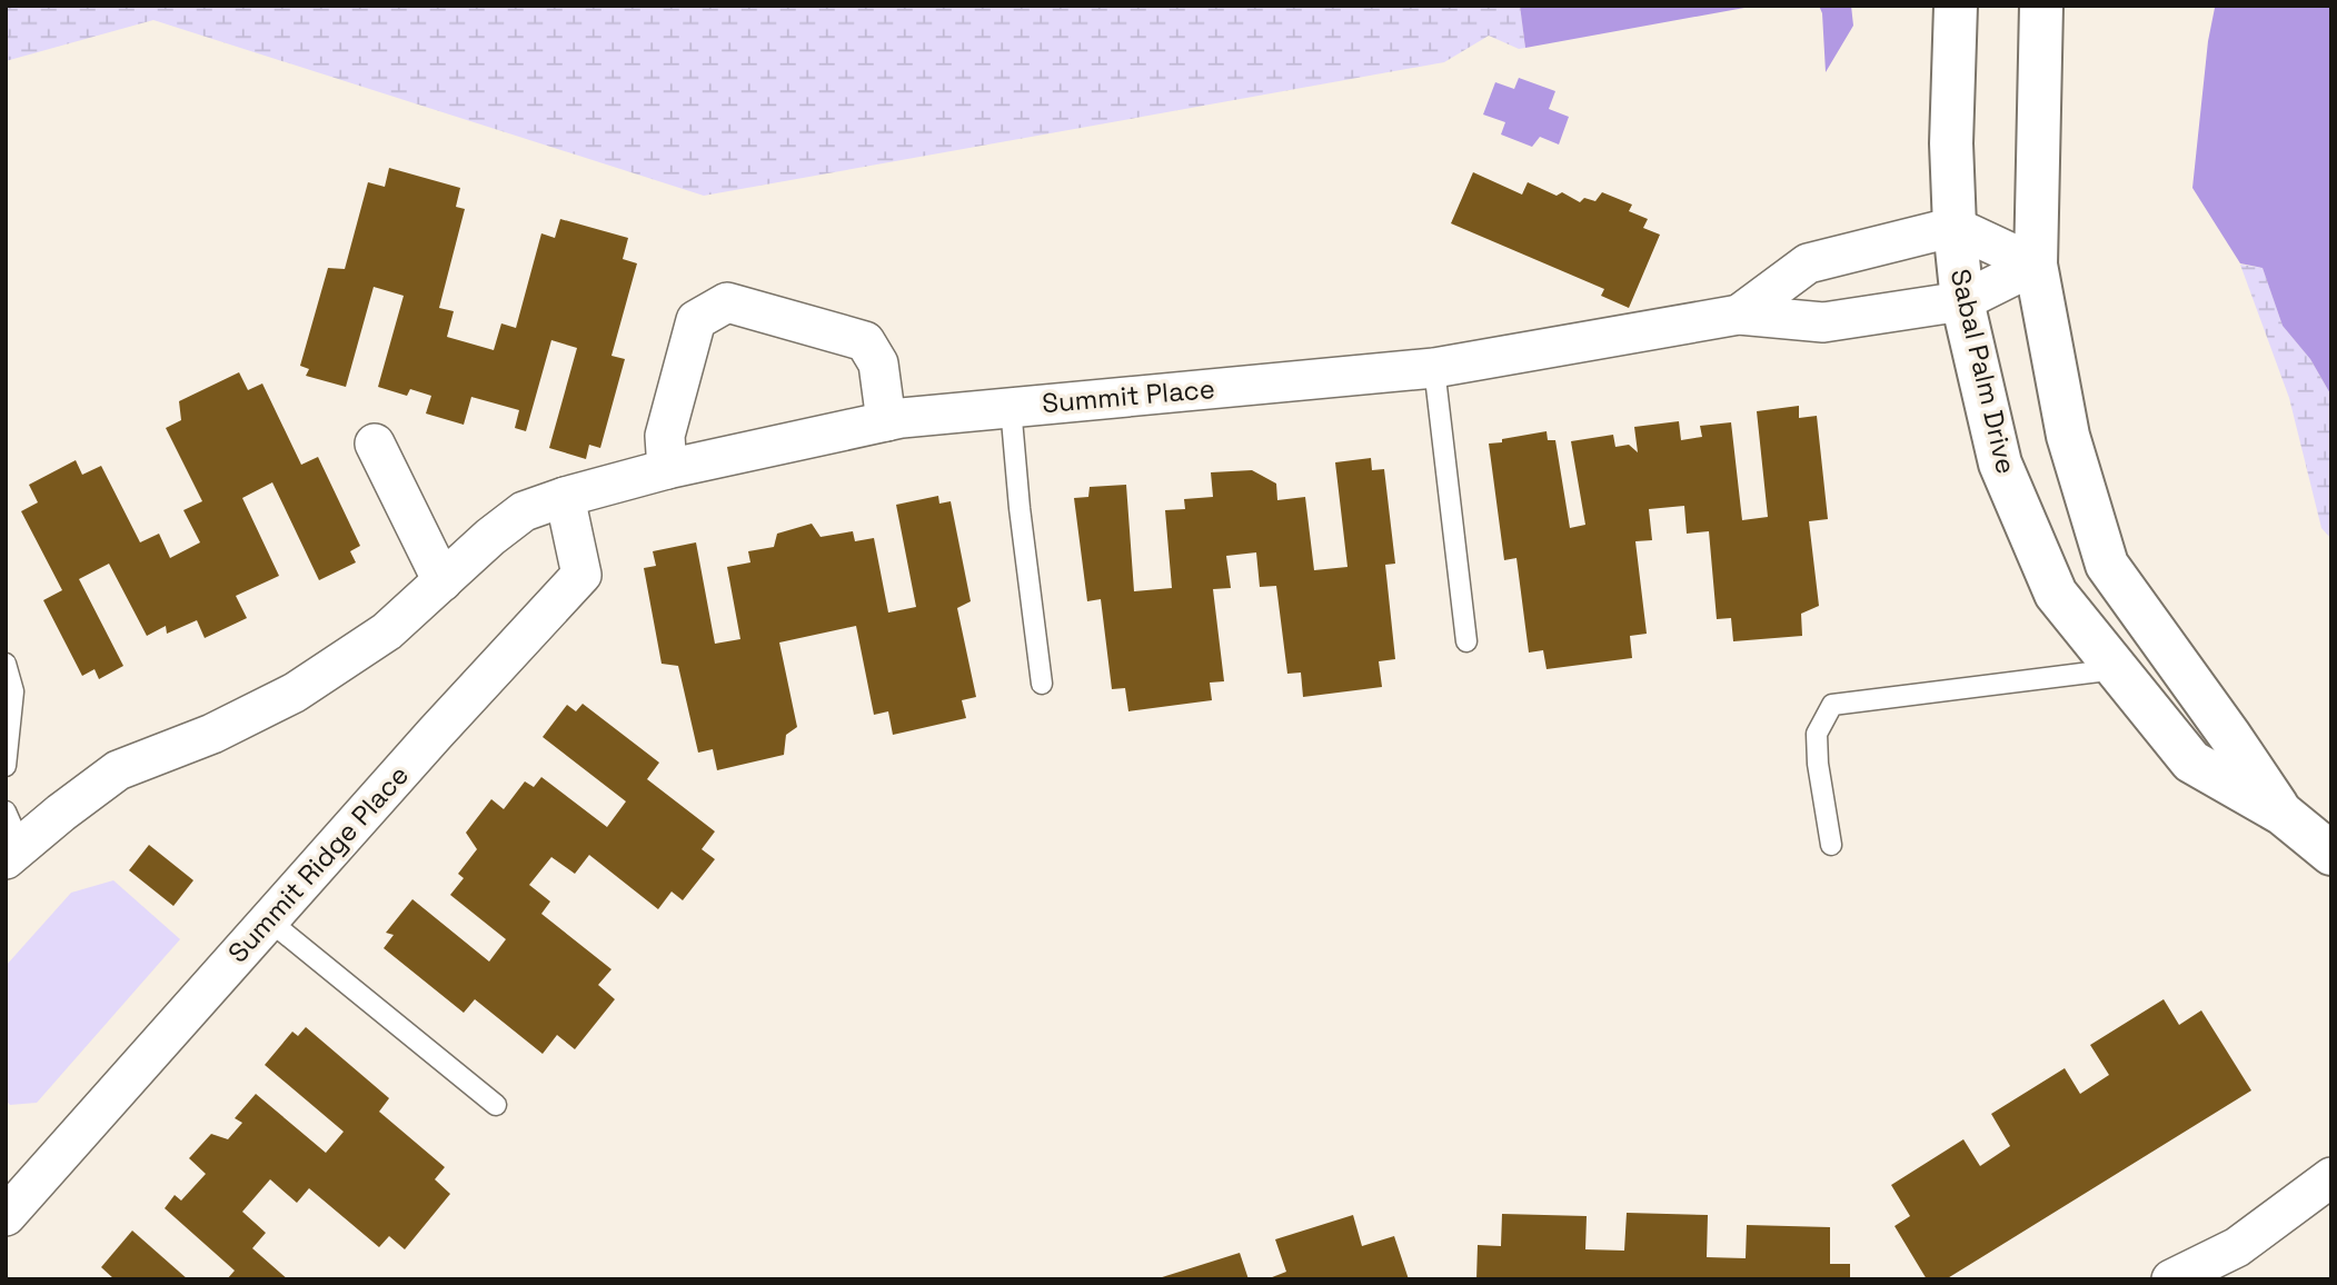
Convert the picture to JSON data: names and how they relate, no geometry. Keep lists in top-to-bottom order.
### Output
{
  "streets": {
    "street": ["Sabal Palm Drive", "Summit Place", "Summit Ridge Place"]
  },
  "crossings": [
    ["Sabal Palm Drive", "Summit Place"],
    ["Summit Place", "Summit Ridge Place"]
  ]
}
